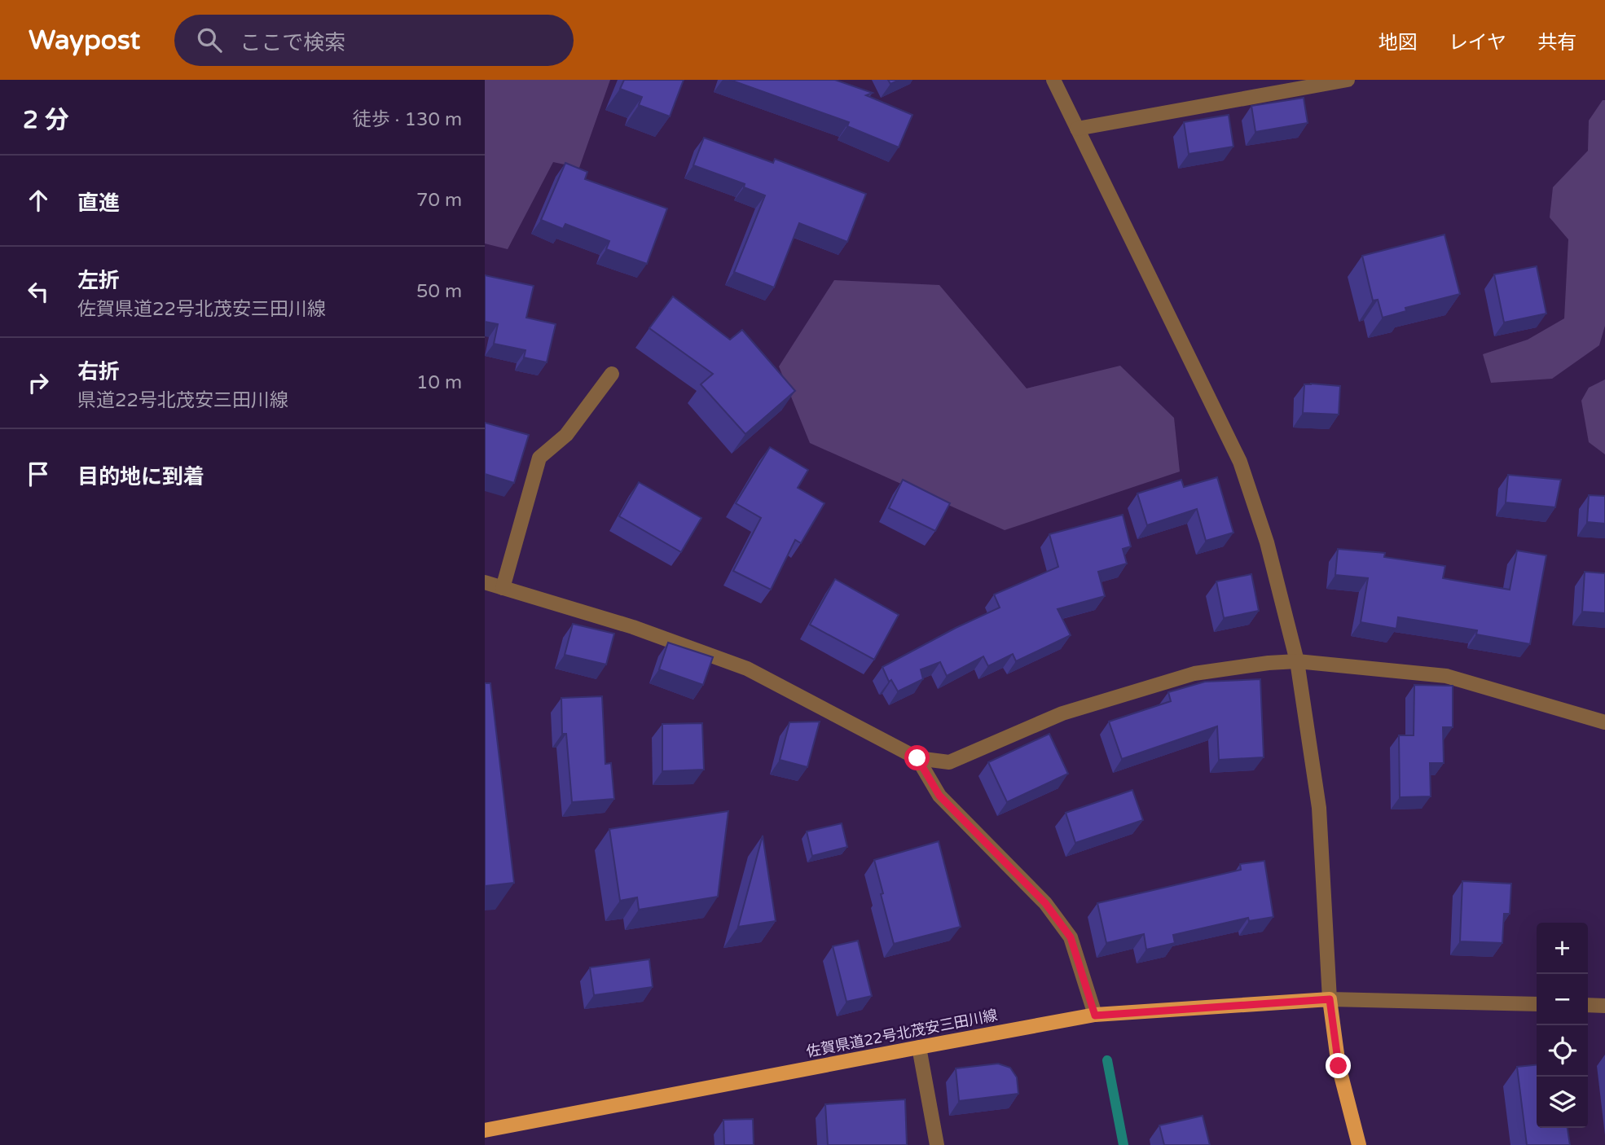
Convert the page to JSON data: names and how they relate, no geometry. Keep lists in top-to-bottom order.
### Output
{
  "streets": {
    "main road": ["佐賀県道22号北茂安三田川線"]
  },
  "page": {
    "header": "Waypost",
    "search": "ここで検索",
    "nav": ["地図", "レイヤ", "共有"],
    "heading": ["2 分", "徒歩 · 130 m"],
    "list": [
      ["直進", "70 m"],
      ["左折", "佐賀県道22号北茂安三田川線", "50 m"],
      ["右折", "県道22号北茂安三田川線", "10 m"],
      "目的地に到着"
    ],
    "map_buttons": ["+", "−"]
  }
}
